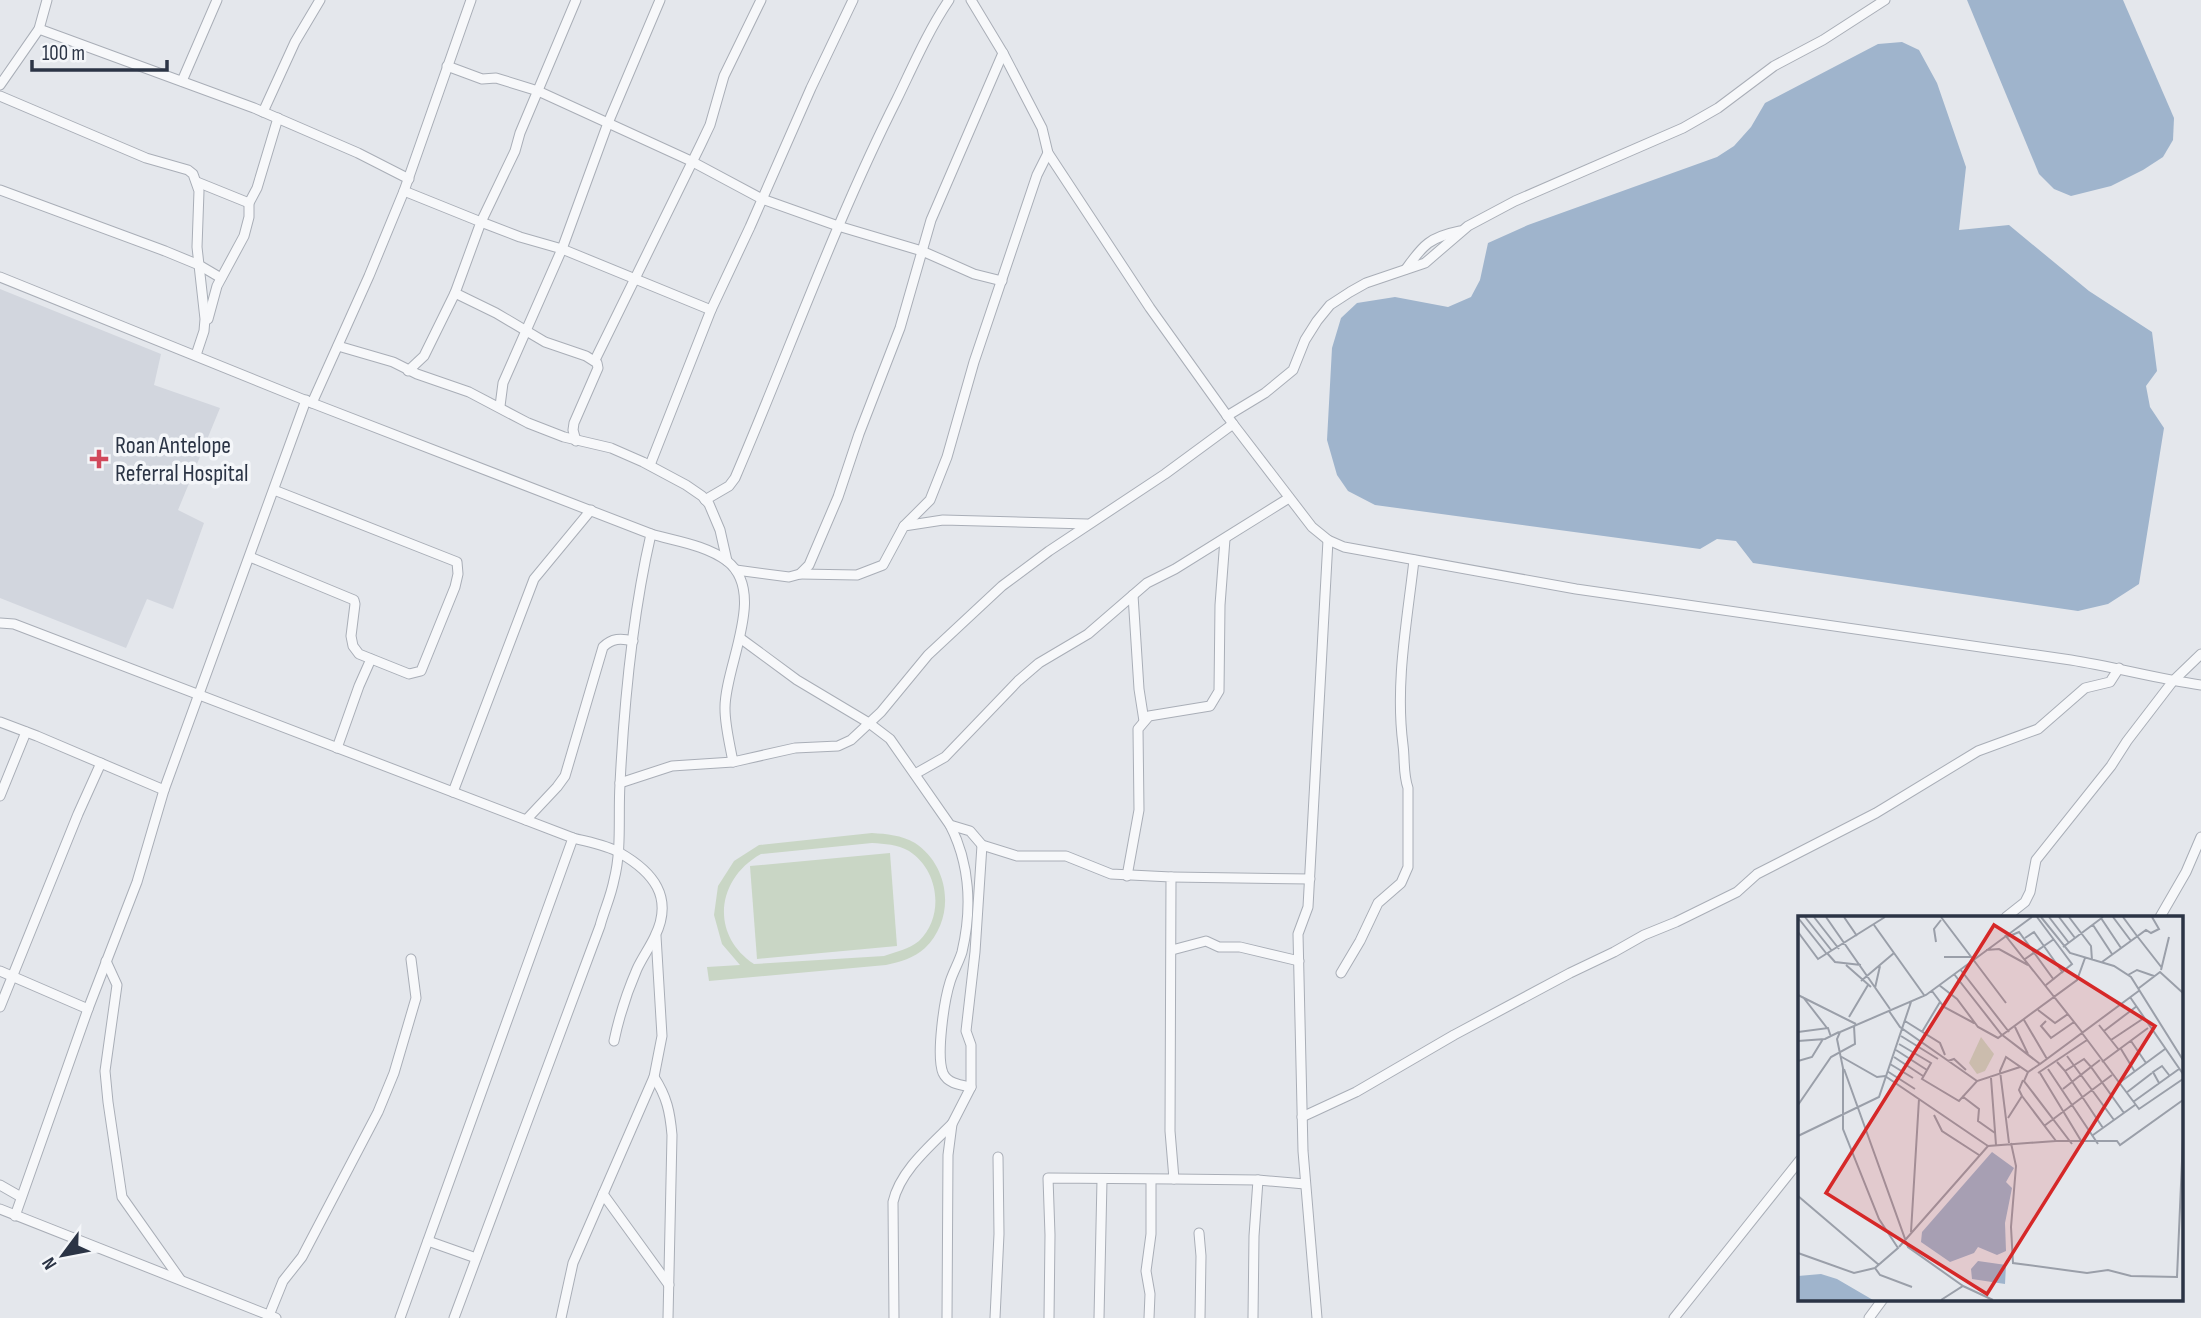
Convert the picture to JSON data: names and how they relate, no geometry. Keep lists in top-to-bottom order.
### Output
{
  "places": {
    "health": ["Roan Antelope Referral Hospital"]
  },
  "scale_bar": "100 m",
  "north": "bottom left"
}
